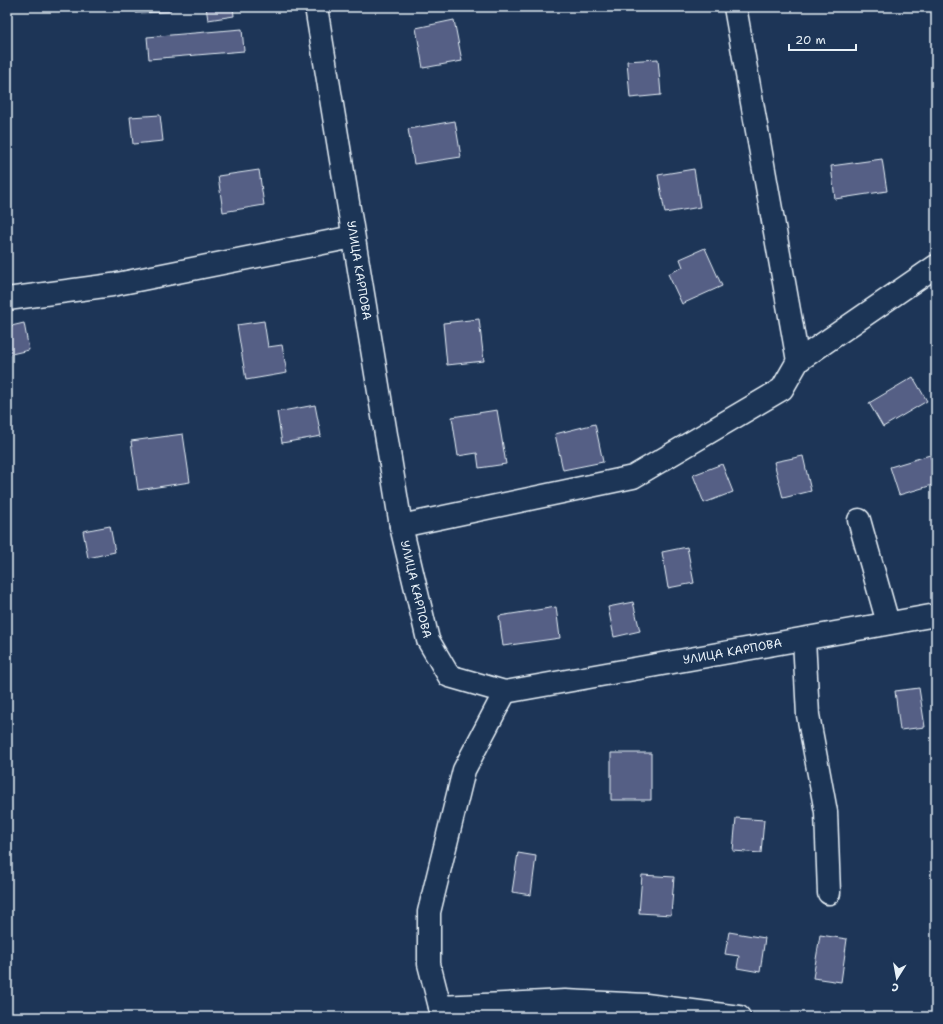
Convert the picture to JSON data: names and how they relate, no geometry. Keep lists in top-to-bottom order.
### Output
{
  "streets": {
    "street": ["УЛИЦА КАРПОВА"]
  },
  "scale_bar": "20 m",
  "north": "bottom"
}
